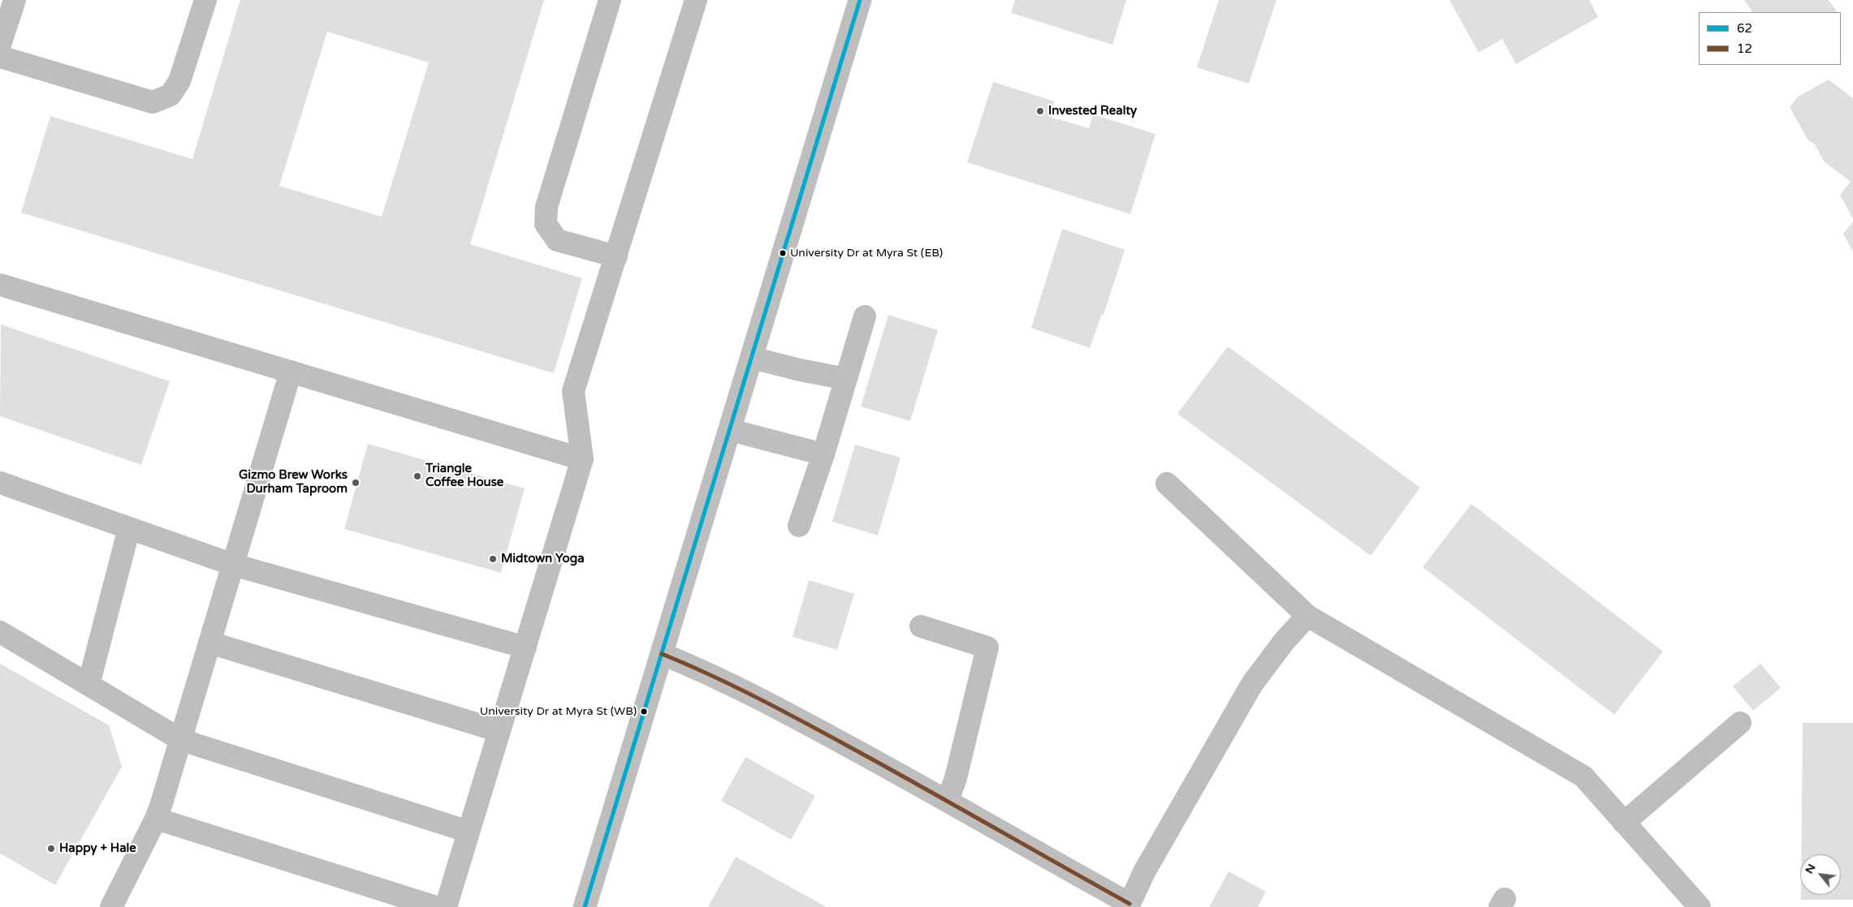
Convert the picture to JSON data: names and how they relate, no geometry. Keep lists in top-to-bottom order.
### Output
{
  "places": [
    "Invested Realty",
    "University Dr at Myra St (EB)",
    "Triangle Coffee House",
    "Gizmo Brew Works Durham Taproom",
    "Midtown Yoga",
    "University Dr at Myra St (WB)",
    "Happy + Hale"
  ],
  "lines": ["transit line 62", "transit line 12"],
  "legend": ["62", "12"],
  "north": "top left"
}
